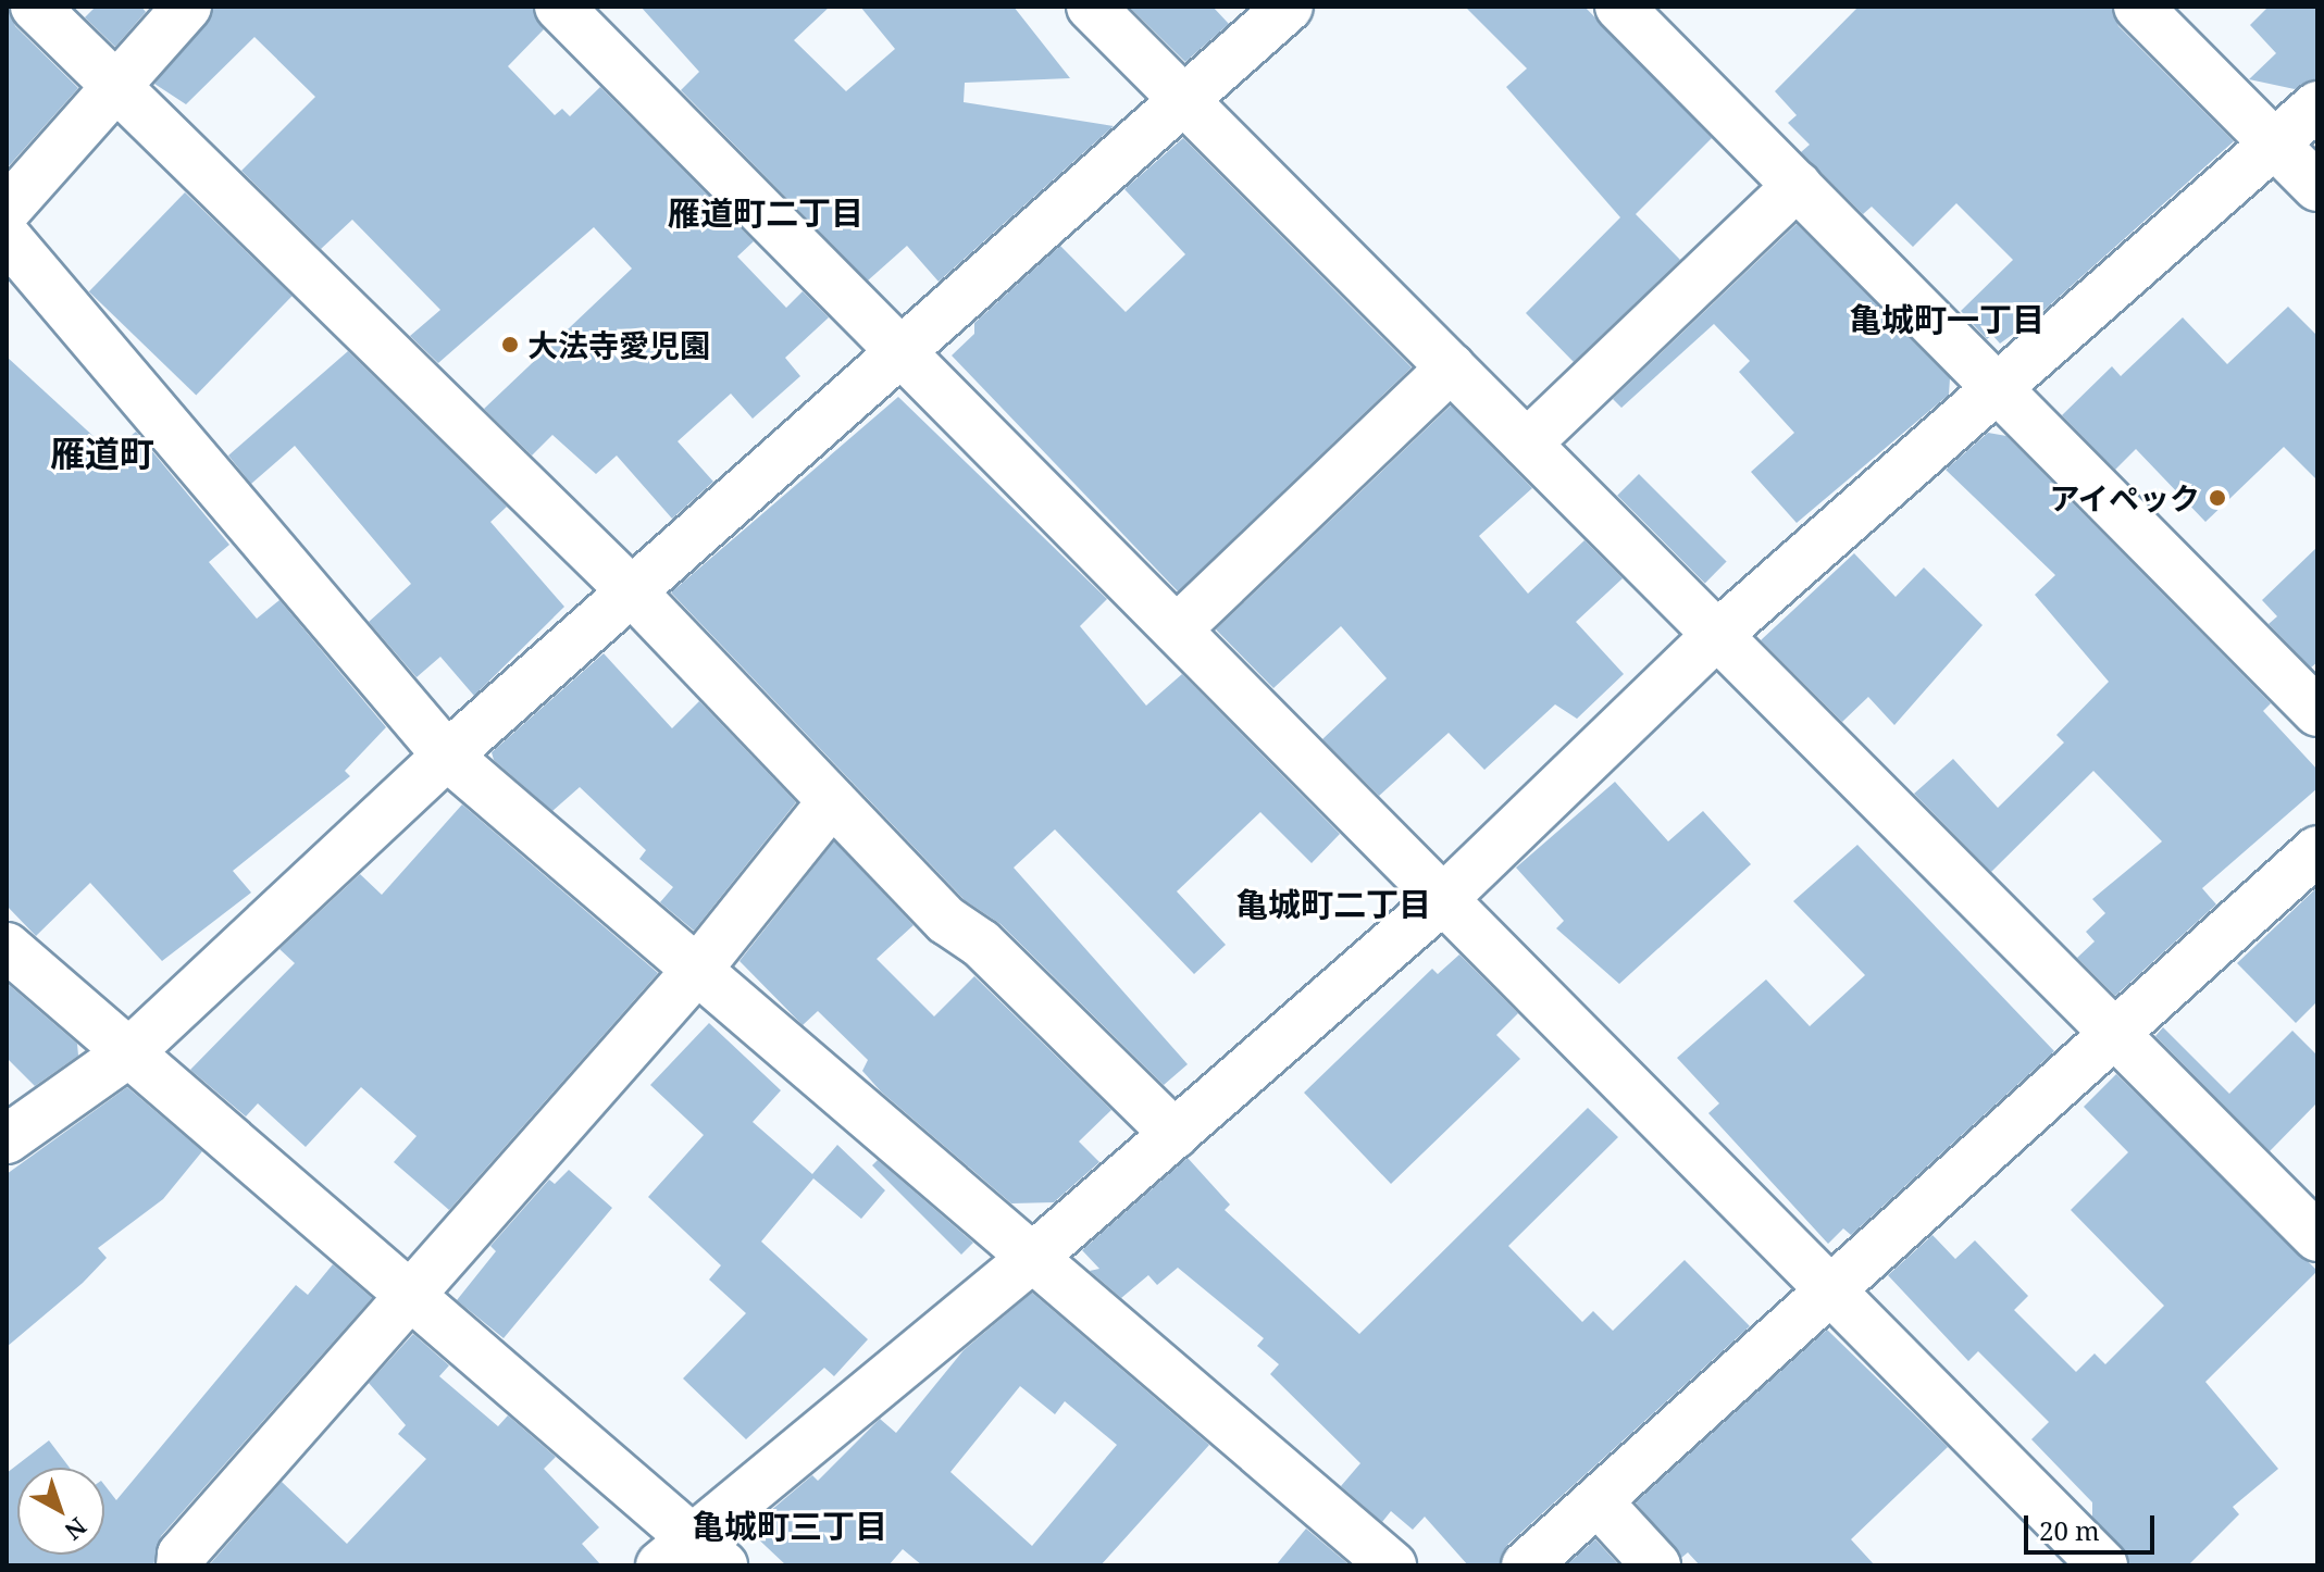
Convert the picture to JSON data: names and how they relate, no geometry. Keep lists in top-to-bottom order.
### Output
{
  "districts": [
    "雁道町二丁目",
    "亀城町一丁目",
    "雁道町",
    "亀城町二丁目",
    "亀城町三丁目"
  ],
  "places": ["大法寺愛児園", "アイペック"],
  "scale_bar": "20 m",
  "north": "bottom right"
}
